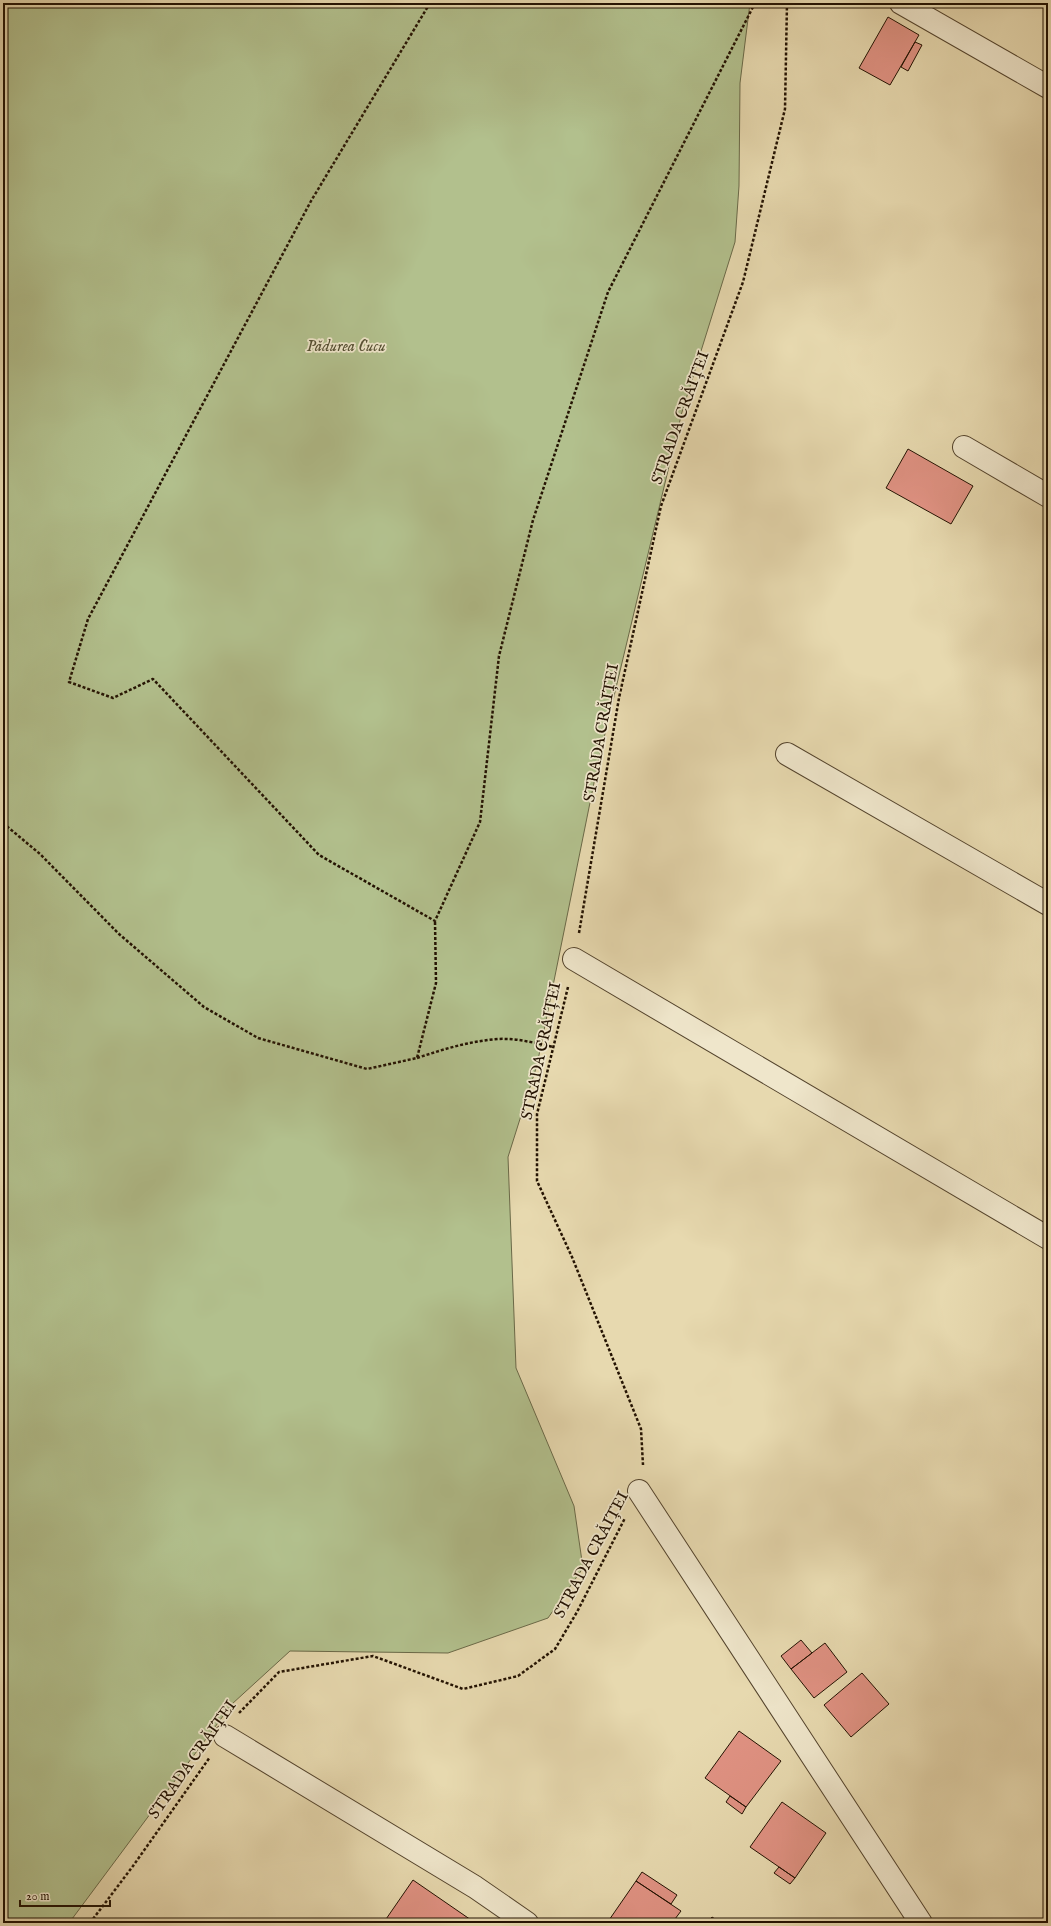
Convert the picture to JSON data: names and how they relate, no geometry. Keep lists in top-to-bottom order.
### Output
{
  "streets": {
    "path": ["STRADA CRĂIȚEI"]
  },
  "parks": ["Pădurea Cucu"],
  "scale_bar": "20 m"
}
